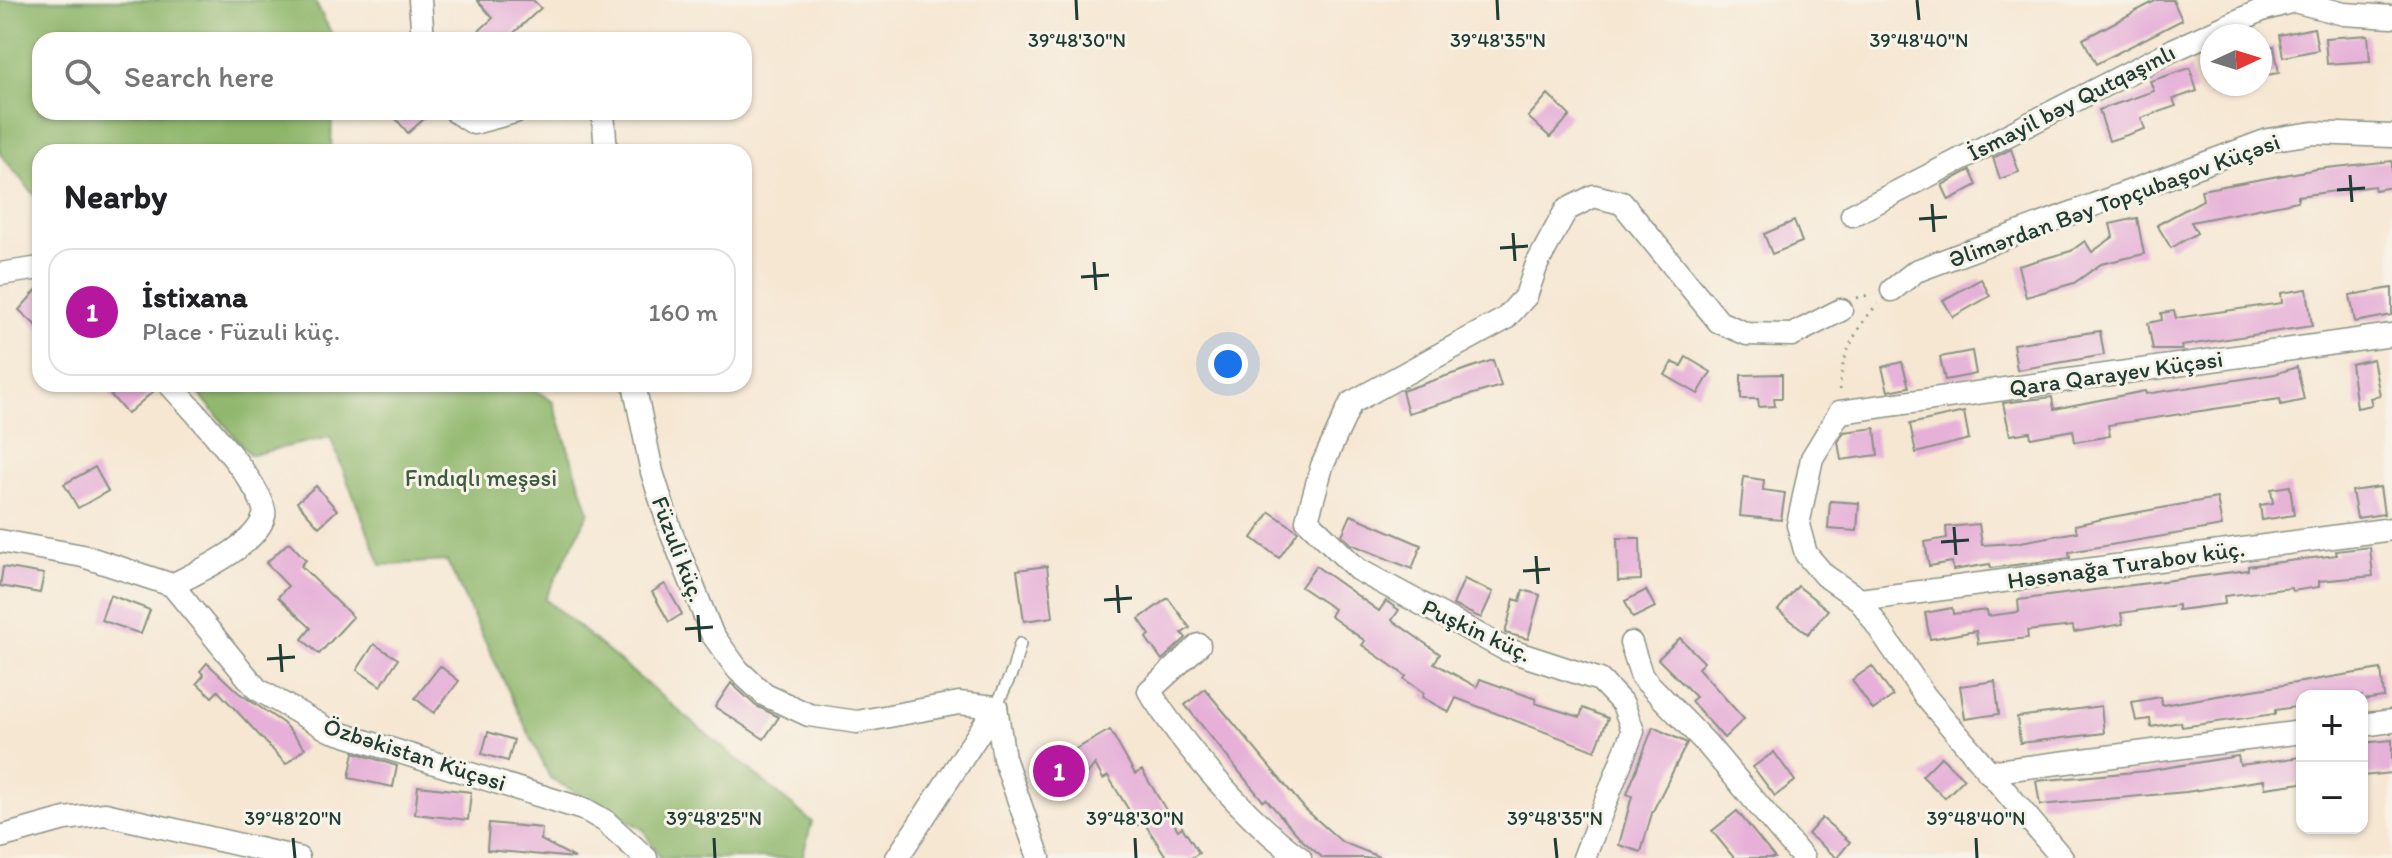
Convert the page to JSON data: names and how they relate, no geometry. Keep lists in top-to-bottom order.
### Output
{
  "streets": {
    "street": [
      "İsmayil bəy Qutqaşınlı",
      "Əlimərdan Bəy Topçubaşov Küçəsi",
      "Qara Qarayev Küçəsi",
      "Füzuli küç.",
      "Həsənağa Turabov küç.",
      "Puşkin küç.",
      "Özbəkistan Küçəsi"
    ]
  },
  "parks": ["Fındıqlı meşəsi"],
  "north": "right",
  "page": {
    "search": "Search here",
    "heading": "Nearby",
    "list": [
      {
        "mark": "1",
        "name": "İstixana",
        "note": "Place · Füzuli küç.",
        "value": "160 m"
      }
    ],
    "map_buttons": ["+", "−"],
    "pins": "1"
  },
  "coordinates": [
    "39°48'30\"N",
    "39°48'35\"N",
    "39°48'40\"N",
    "39°48'20\"N",
    "39°48'25\"N"
  ]
}
